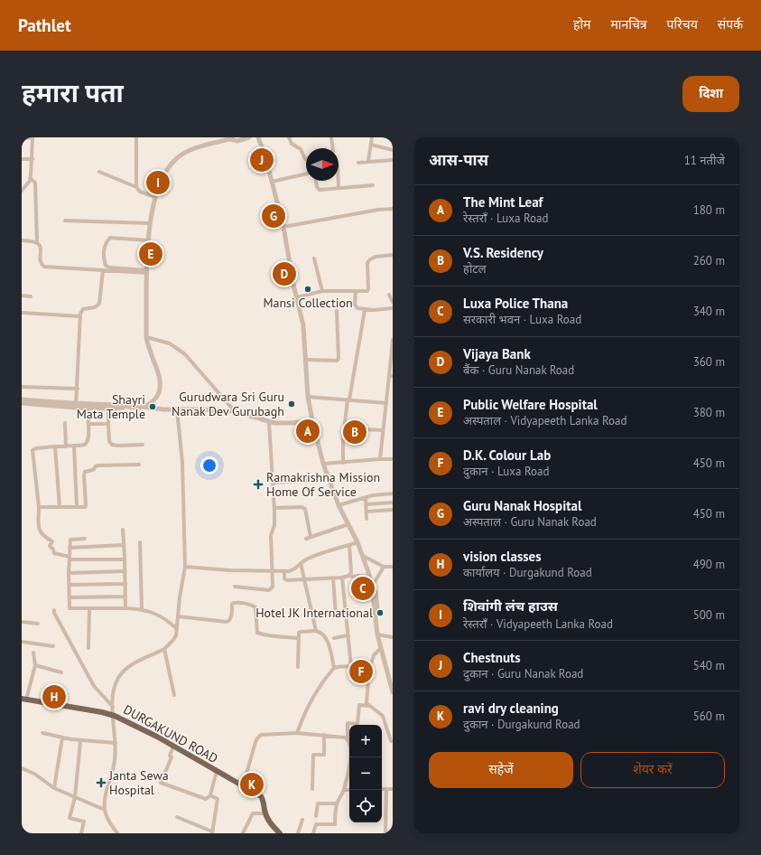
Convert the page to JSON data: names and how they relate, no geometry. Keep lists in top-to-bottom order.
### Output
{
  "streets": {
    "main road": ["DURGAKUND ROAD"]
  },
  "places": {
    "other": [
      "Mansi Collection",
      "Gurudwara Sri Guru Nanak Dev Gurubagh",
      "Shayri Mata Temple",
      "Hotel JK International"
    ],
    "health": ["Ramakrishna Mission Home Of Service", "Janta Sewa Hospital"]
  },
  "north": "right",
  "page": {
    "header": "Pathlet",
    "nav": [
      "होम",
      "मानचित्र",
      "परिचय",
      "संपर्क"
    ],
    "title": "हमारा पता",
    "buttons": [
      "दिशा",
      ["सहेजें", "शेयर करें"]
    ],
    "heading": ["आस-पास", "11 नतीजे"],
    "pins": [
      "J",
      "I",
      "G",
      "E",
      "D",
      "A",
      "B",
      "C",
      "F",
      "H",
      "K"
    ],
    "list": [
      {
        "mark": "A",
        "name": "The Mint Leaf",
        "note": "रेस्तराँ · Luxa Road",
        "value": "180 m"
      },
      {
        "mark": "B",
        "name": "V.S. Residency",
        "note": "होटल",
        "value": "260 m"
      },
      {
        "mark": "C",
        "name": "Luxa Police Thana",
        "note": "सरकारी भवन · Luxa Road",
        "value": "340 m"
      },
      {
        "mark": "D",
        "name": "Vijaya Bank",
        "note": "बैंक · Guru Nanak Road",
        "value": "360 m"
      },
      {
        "mark": "E",
        "name": "Public Welfare Hospital",
        "note": "अस्पताल · Vidyapeeth Lanka Road",
        "value": "380 m"
      },
      {
        "mark": "F",
        "name": "D.K. Colour Lab",
        "note": "दुकान · Luxa Road",
        "value": "450 m"
      },
      {
        "mark": "G",
        "name": "Guru Nanak Hospital",
        "note": "अस्पताल · Guru Nanak Road",
        "value": "450 m"
      },
      {
        "mark": "H",
        "name": "vision classes",
        "note": "कार्यालय · Durgakund Road",
        "value": "490 m"
      },
      {
        "mark": "I",
        "name": "शिवांगी लंच हाउस",
        "note": "रेस्तराँ · Vidyapeeth Lanka Road",
        "value": "500 m"
      },
      {
        "mark": "J",
        "name": "Chestnuts",
        "note": "दुकान · Guru Nanak Road",
        "value": "540 m"
      },
      {
        "mark": "K",
        "name": "ravi dry cleaning",
        "note": "दुकान · Durgakund Road",
        "value": "560 m"
      }
    ],
    "map_buttons": ["+", "−"]
  }
}
